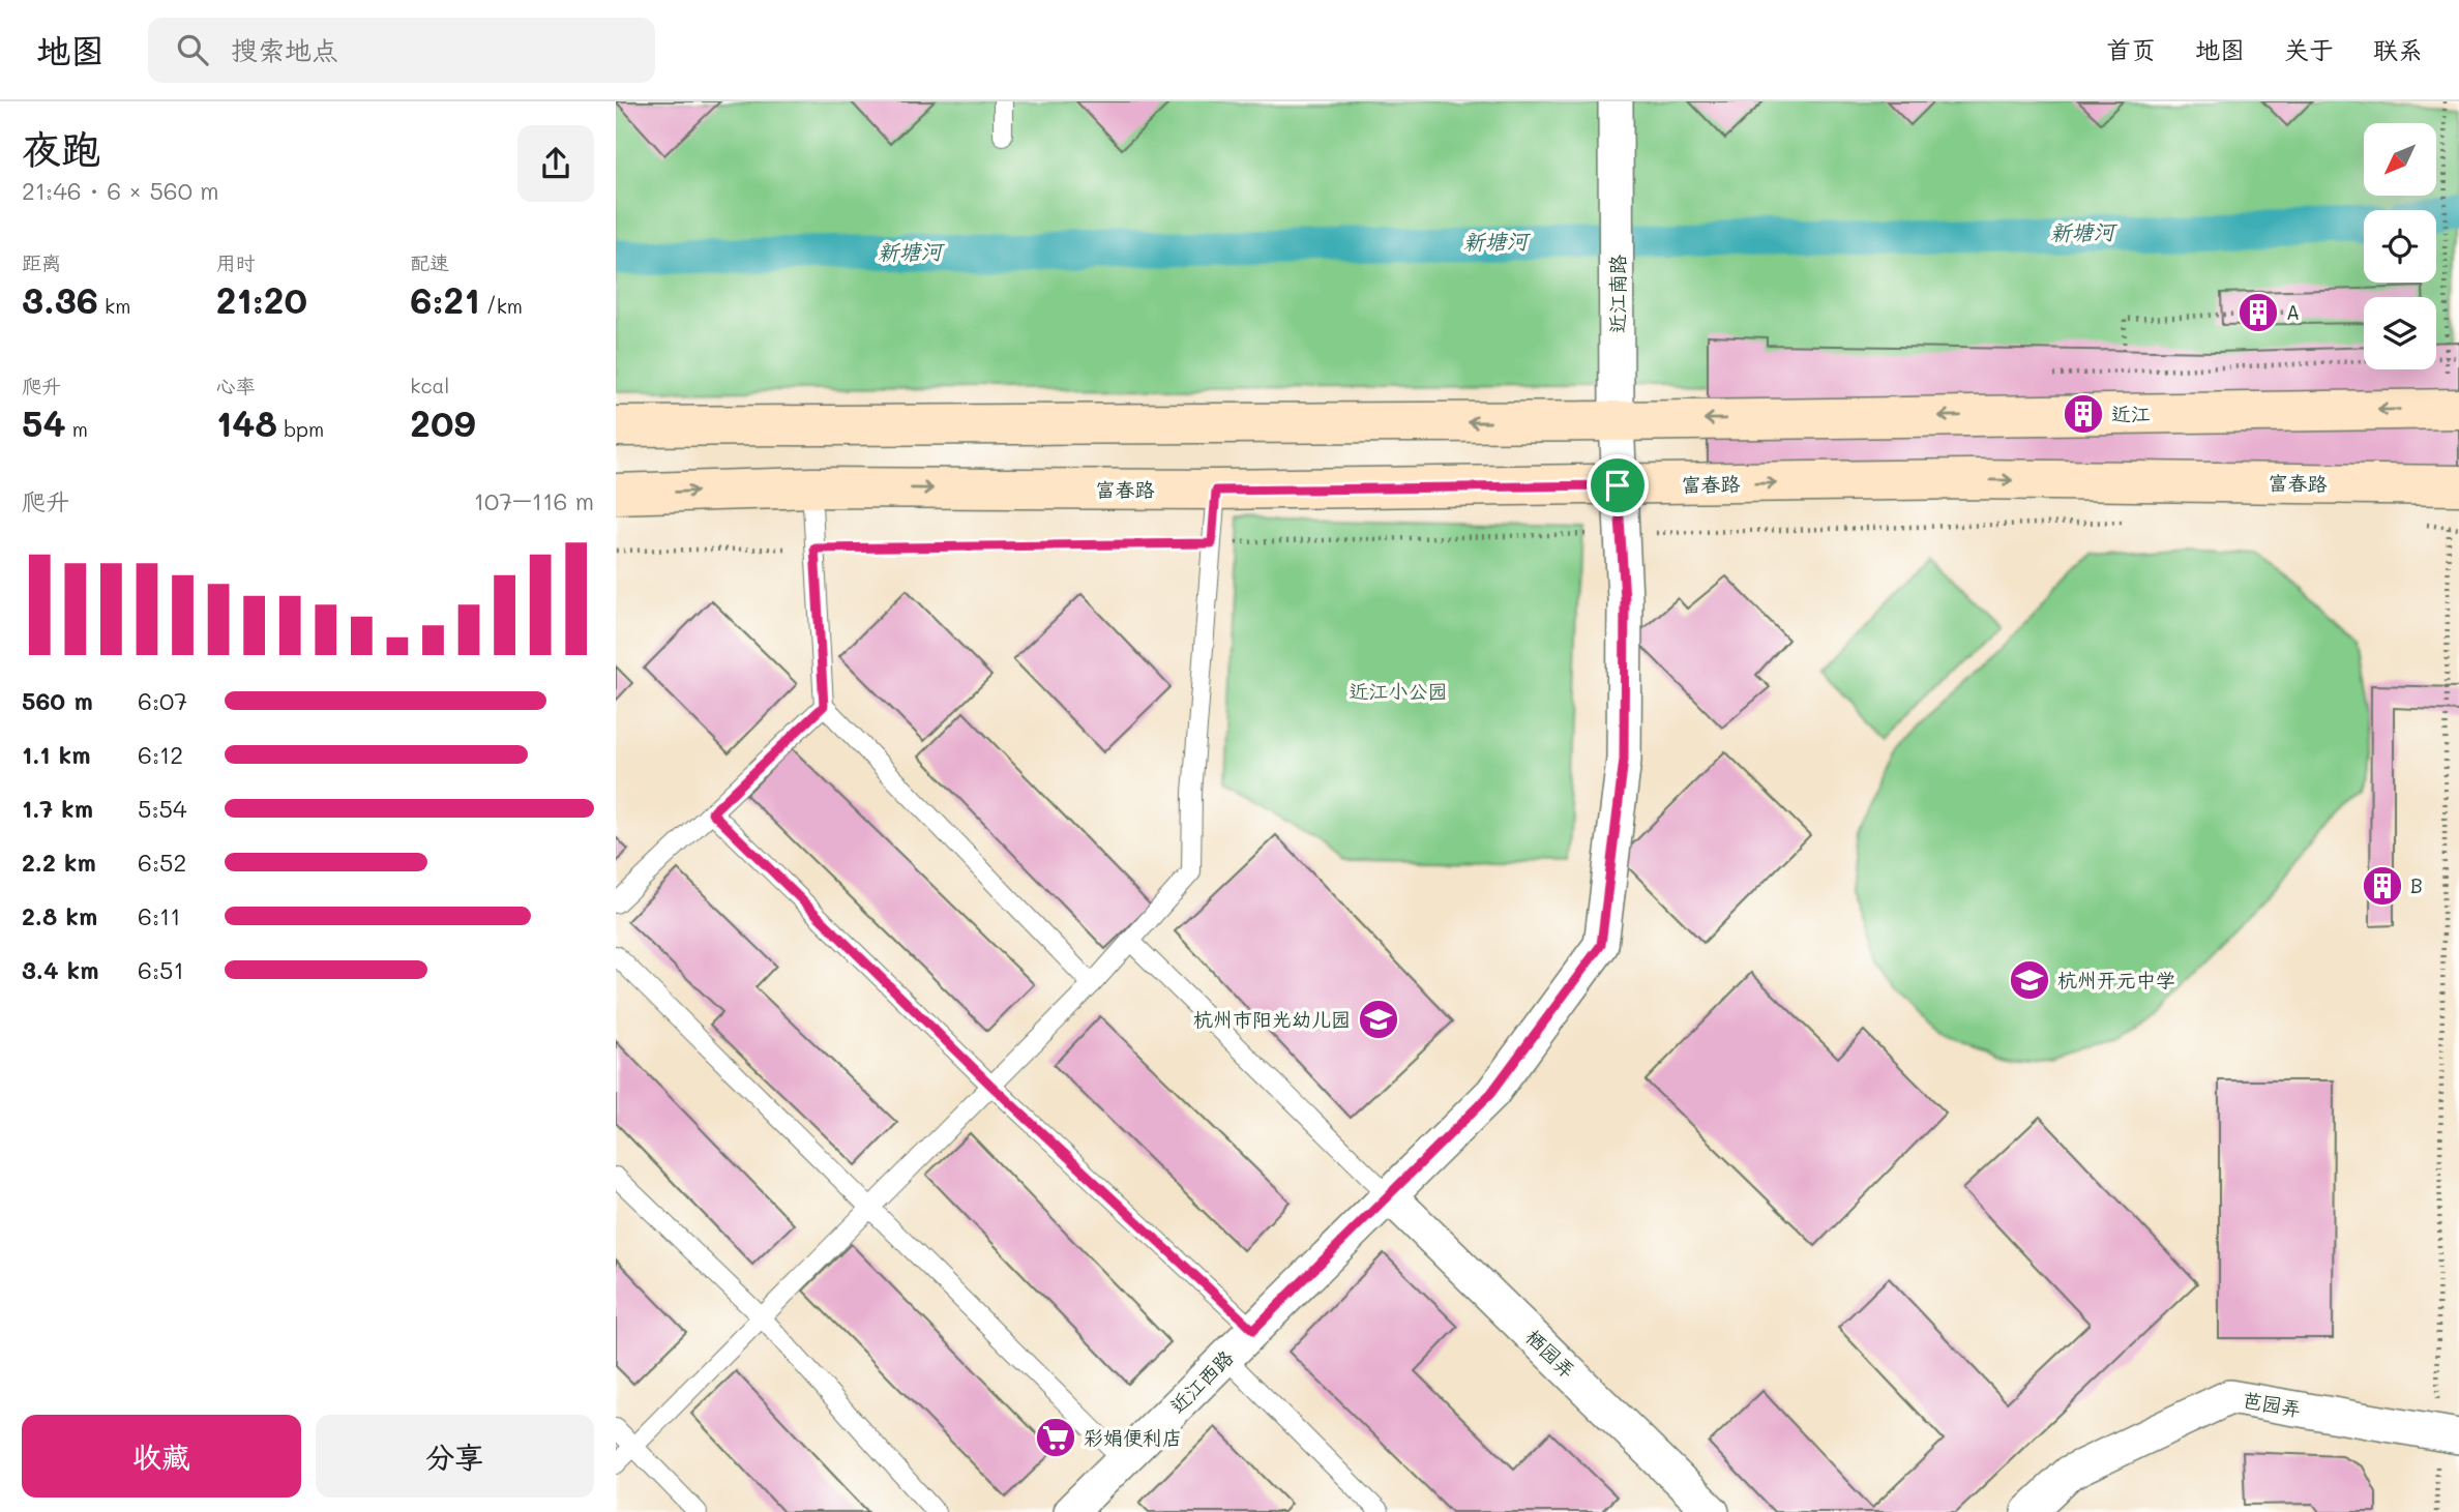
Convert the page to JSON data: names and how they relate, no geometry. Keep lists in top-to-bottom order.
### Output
{
  "streets": {
    "street": [
      "近江南路",
      "富春路",
      "栖园弄",
      "近江西路",
      "芭园弄"
    ]
  },
  "crossings": [
    ["近江南路", "富春路"],
    ["近江南路", "近江西路"],
    ["富春路", "近江西路"],
    ["栖园弄", "近江西路"]
  ],
  "water": ["新塘河"],
  "parks": ["近江小公园"],
  "places": {
    "building": ["A", "近江", "B"],
    "school or university": ["杭州开元中学", "杭州市阳光幼儿园"],
    "supermarket": ["彩娟便利店"]
  },
  "north": "bottom left",
  "page": {
    "header": "地图",
    "search": "搜索地点",
    "nav": [
      "首页",
      "地图",
      "关于",
      "联系"
    ],
    "heading": ["夜跑", "21:46 · 6 × 560 m"],
    "stats": [
      ["距离", "3.36 km"],
      ["用时", "21:20"],
      ["配速", "6:21 /km"],
      ["爬升", "54 m"],
      ["心率", "148 bpm"],
      ["kcal", "209"]
    ],
    "chart": ["爬升", "107–116 m"],
    "list": [
      {
        "name": "560 m",
        "note": "6:07"
      },
      {
        "name": "1.1 km",
        "note": "6:12"
      },
      {
        "name": "1.7 km",
        "note": "5:54"
      },
      {
        "name": "2.2 km",
        "note": "6:52"
      },
      {
        "name": "2.8 km",
        "note": "6:11"
      },
      {
        "name": "3.4 km",
        "note": "6:51"
      }
    ],
    "buttons": ["收藏", "分享"]
  }
}
